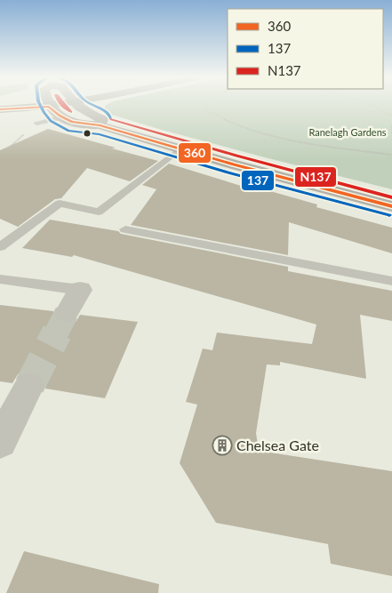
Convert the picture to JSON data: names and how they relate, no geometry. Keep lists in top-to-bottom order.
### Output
{
  "parks": ["Ranelagh Gardens"],
  "places": {
    "building": ["Chelsea Gate"]
  },
  "lines": ["transit line 137", "transit line N137", "transit line 360"],
  "legend": ["360", "137", "N137"]
}
